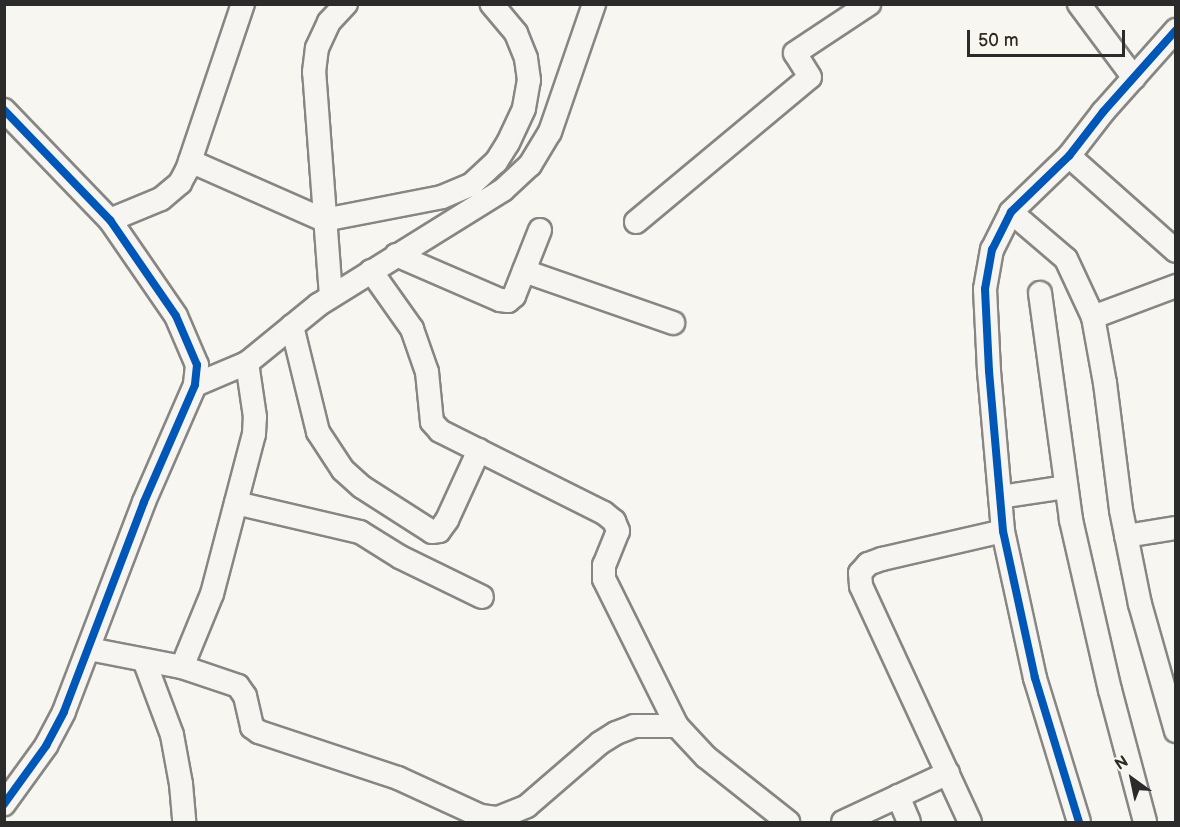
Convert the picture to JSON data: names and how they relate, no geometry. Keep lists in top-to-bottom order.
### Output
{
  "scale_bar": "50 m",
  "north": "top left"
}
